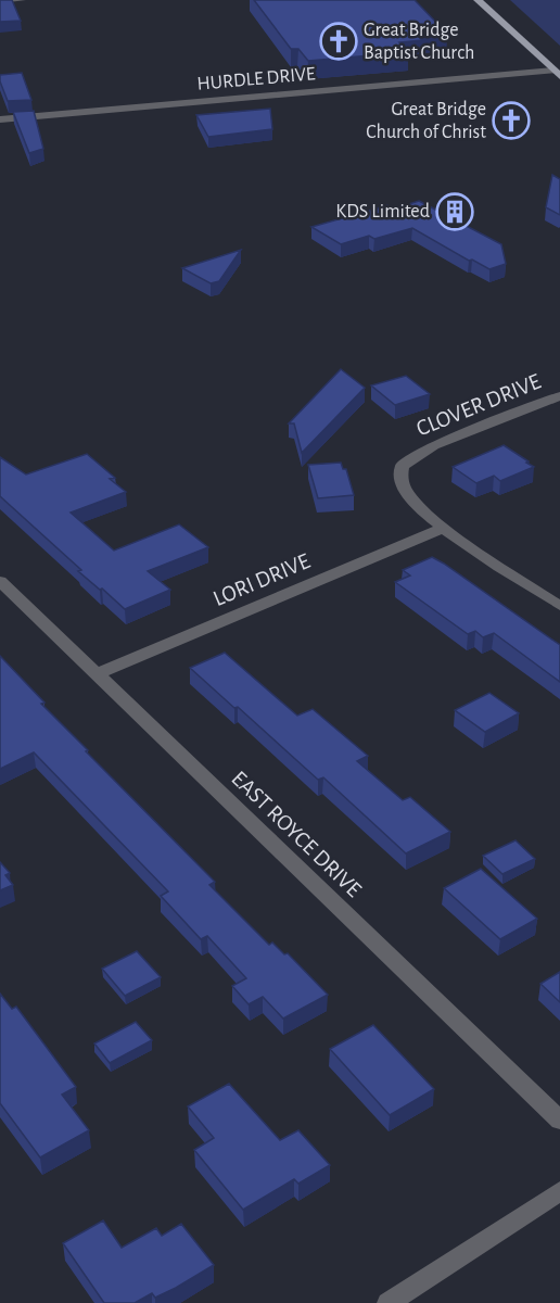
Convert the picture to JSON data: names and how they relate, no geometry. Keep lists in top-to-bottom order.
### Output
{
  "streets": {
    "street": [
      "HURDLE DRIVE",
      "CLOVER DRIVE",
      "LORI DRIVE",
      "EAST ROYCE DRIVE"
    ]
  },
  "crossings": [
    ["CLOVER DRIVE", "LORI DRIVE"],
    ["LORI DRIVE", "EAST ROYCE DRIVE"]
  ],
  "places": {
    "church": ["Great Bridge Baptist Church", "Great Bridge Church of Christ"],
    "building": ["KDS Limited"]
  }
}
